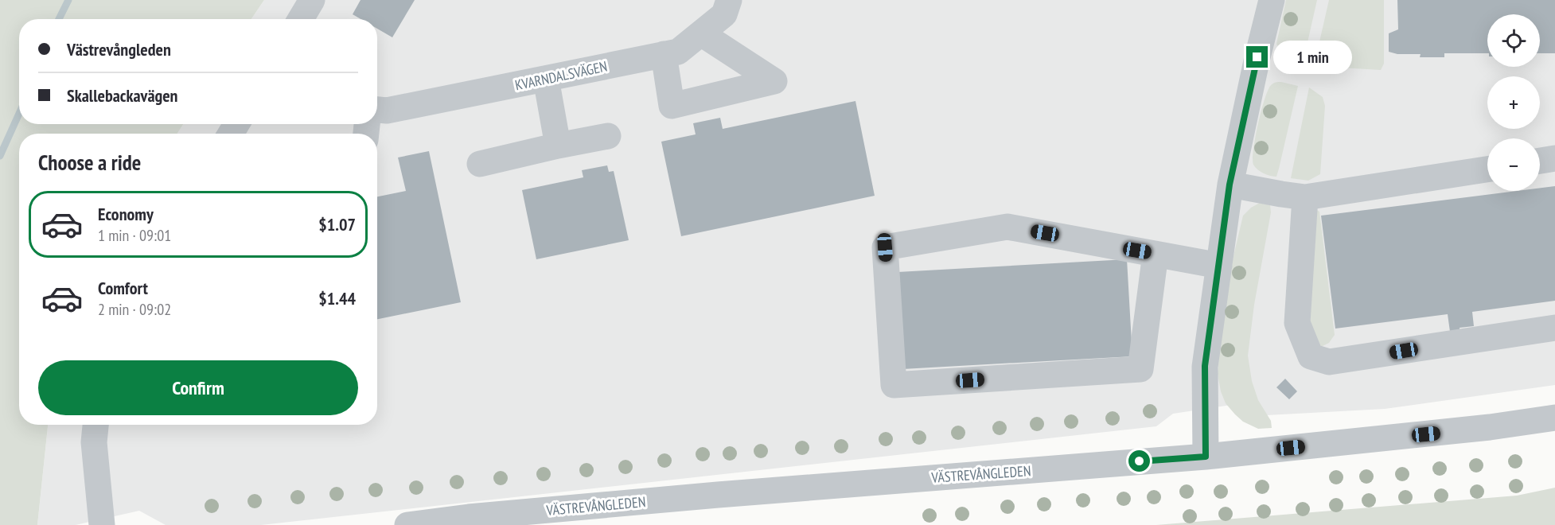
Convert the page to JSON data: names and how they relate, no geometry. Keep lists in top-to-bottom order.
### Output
{
  "streets": {
    "street": ["KVARNDALSVÄGEN", "VÄSTREVÅNGLEDEN"]
  },
  "page": {
    "map_buttons": ["+", "−"],
    "banner": ["Västrevångleden", "Skallebackavägen"],
    "bubble": "1 min",
    "heading": "Choose a ride",
    "list": [
      {
        "name": "Economy",
        "note": "1 min · 09:01",
        "value": "$1.07"
      },
      {
        "name": "Comfort",
        "note": "2 min · 09:02",
        "value": "$1.44"
      }
    ],
    "buttons": "Confirm"
  }
}
